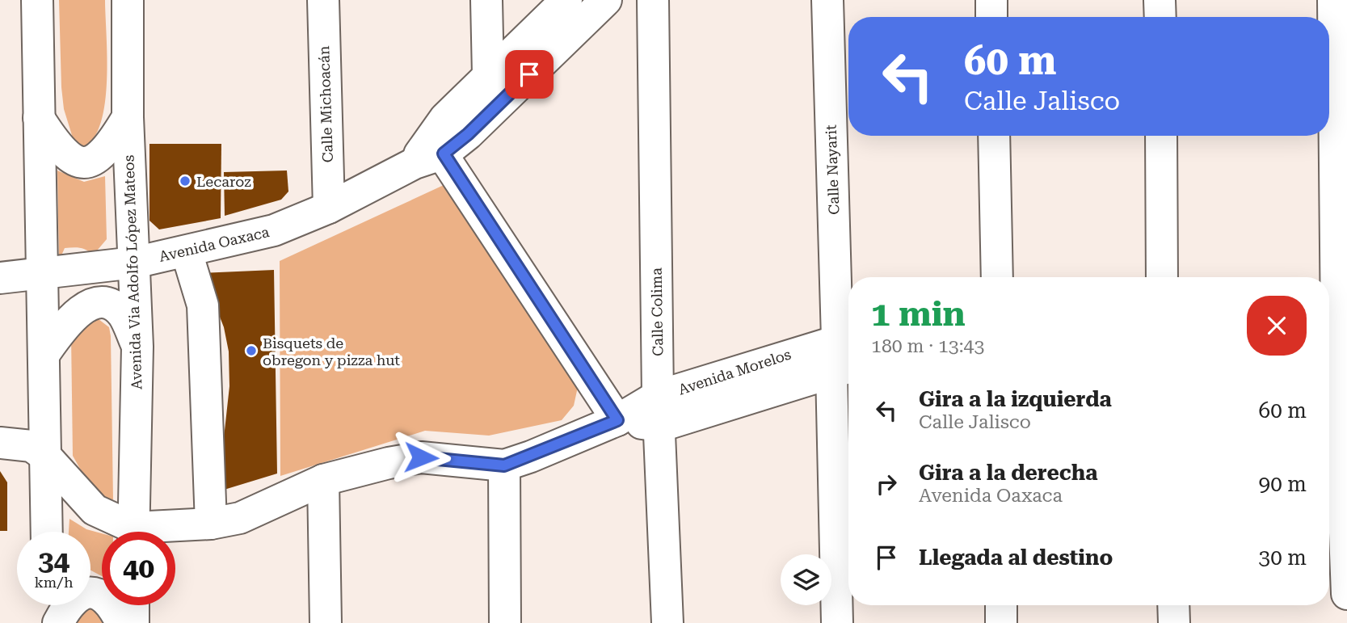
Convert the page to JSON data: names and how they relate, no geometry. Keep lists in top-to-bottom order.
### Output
{
  "streets": {
    "street": [
      "Calle Michoacán",
      "Calle Nayarit",
      "Avenida Oaxaca",
      "Avenida Via Adolfo López Mateos",
      "Calle Colima",
      "Avenida Morelos"
    ]
  },
  "crossings": [
    ["Calle Michoacán", "Avenida Oaxaca"],
    ["Calle Nayarit", "Avenida Morelos"],
    ["Avenida Oaxaca", "Avenida Via Adolfo López Mateos"],
    ["Calle Colima", "Avenida Morelos"]
  ],
  "places": ["Lecaroz", "Bisquets de obregon y pizza hut"],
  "page": {
    "turn": ["60 m", "Calle Jalisco"],
    "heading": ["1 min", "180 m · 13:43"],
    "list": [
      {
        "name": "Gira a la izquierda",
        "note": "Calle Jalisco",
        "value": "60 m"
      },
      {
        "name": "Gira a la derecha",
        "note": "Avenida Oaxaca",
        "value": "90 m"
      },
      {
        "name": "Llegada al destino",
        "value": "30 m"
      }
    ],
    "speed": "34 km/h",
    "limit": "40"
  }
}
